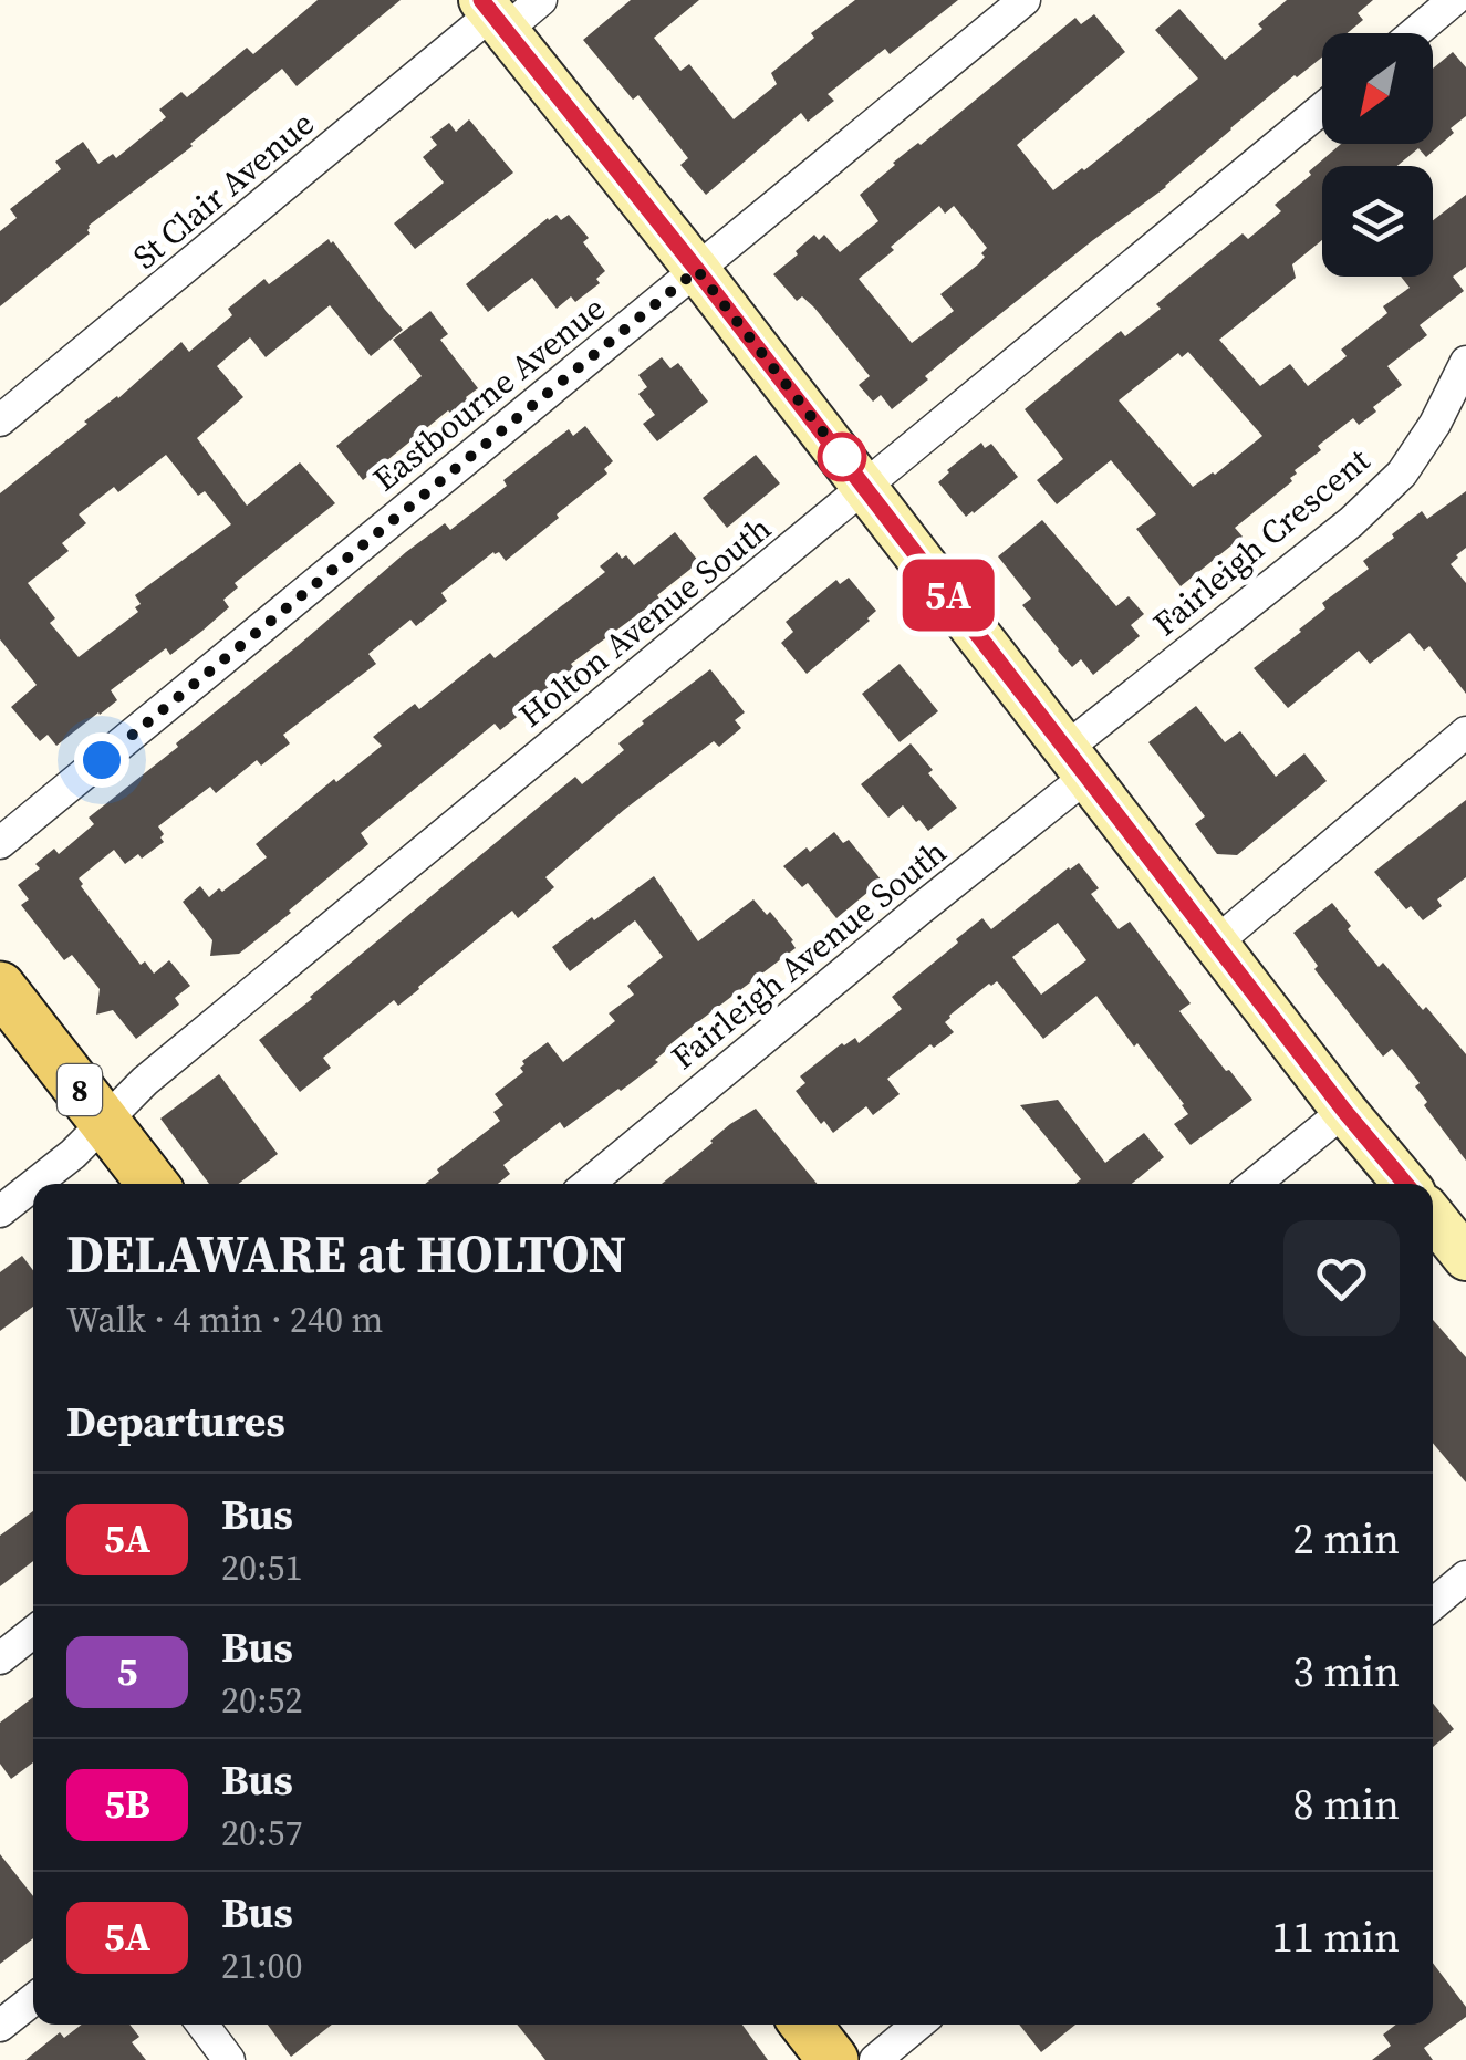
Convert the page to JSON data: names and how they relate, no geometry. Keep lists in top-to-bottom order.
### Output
{
  "streets": {
    "main road": ["8"],
    "street": [
      "St Clair Avenue",
      "Eastbourne Avenue",
      "Fairleigh Crescent",
      "Holton Avenue South",
      "Fairleigh Avenue South"
    ]
  },
  "crossings": [
    ["Fairleigh Crescent", "Fairleigh Avenue South"],
    ["Holton Avenue South", "8"]
  ],
  "lines": ["bus line 5A"],
  "north": "bottom left",
  "page": {
    "on_map": "5A",
    "heading": [
      ["DELAWARE at HOLTON", "Walk · 4 min · 240 m"],
      "Departures"
    ],
    "list": [
      {
        "mark": "5A",
        "name": "Bus",
        "note": "20:51",
        "value": "2 min"
      },
      {
        "mark": "5",
        "name": "Bus",
        "note": "20:52",
        "value": "3 min"
      },
      {
        "mark": "5B",
        "name": "Bus",
        "note": "20:57",
        "value": "8 min"
      },
      {
        "mark": "5A",
        "name": "Bus",
        "note": "21:00",
        "value": "11 min"
      }
    ]
  }
}
